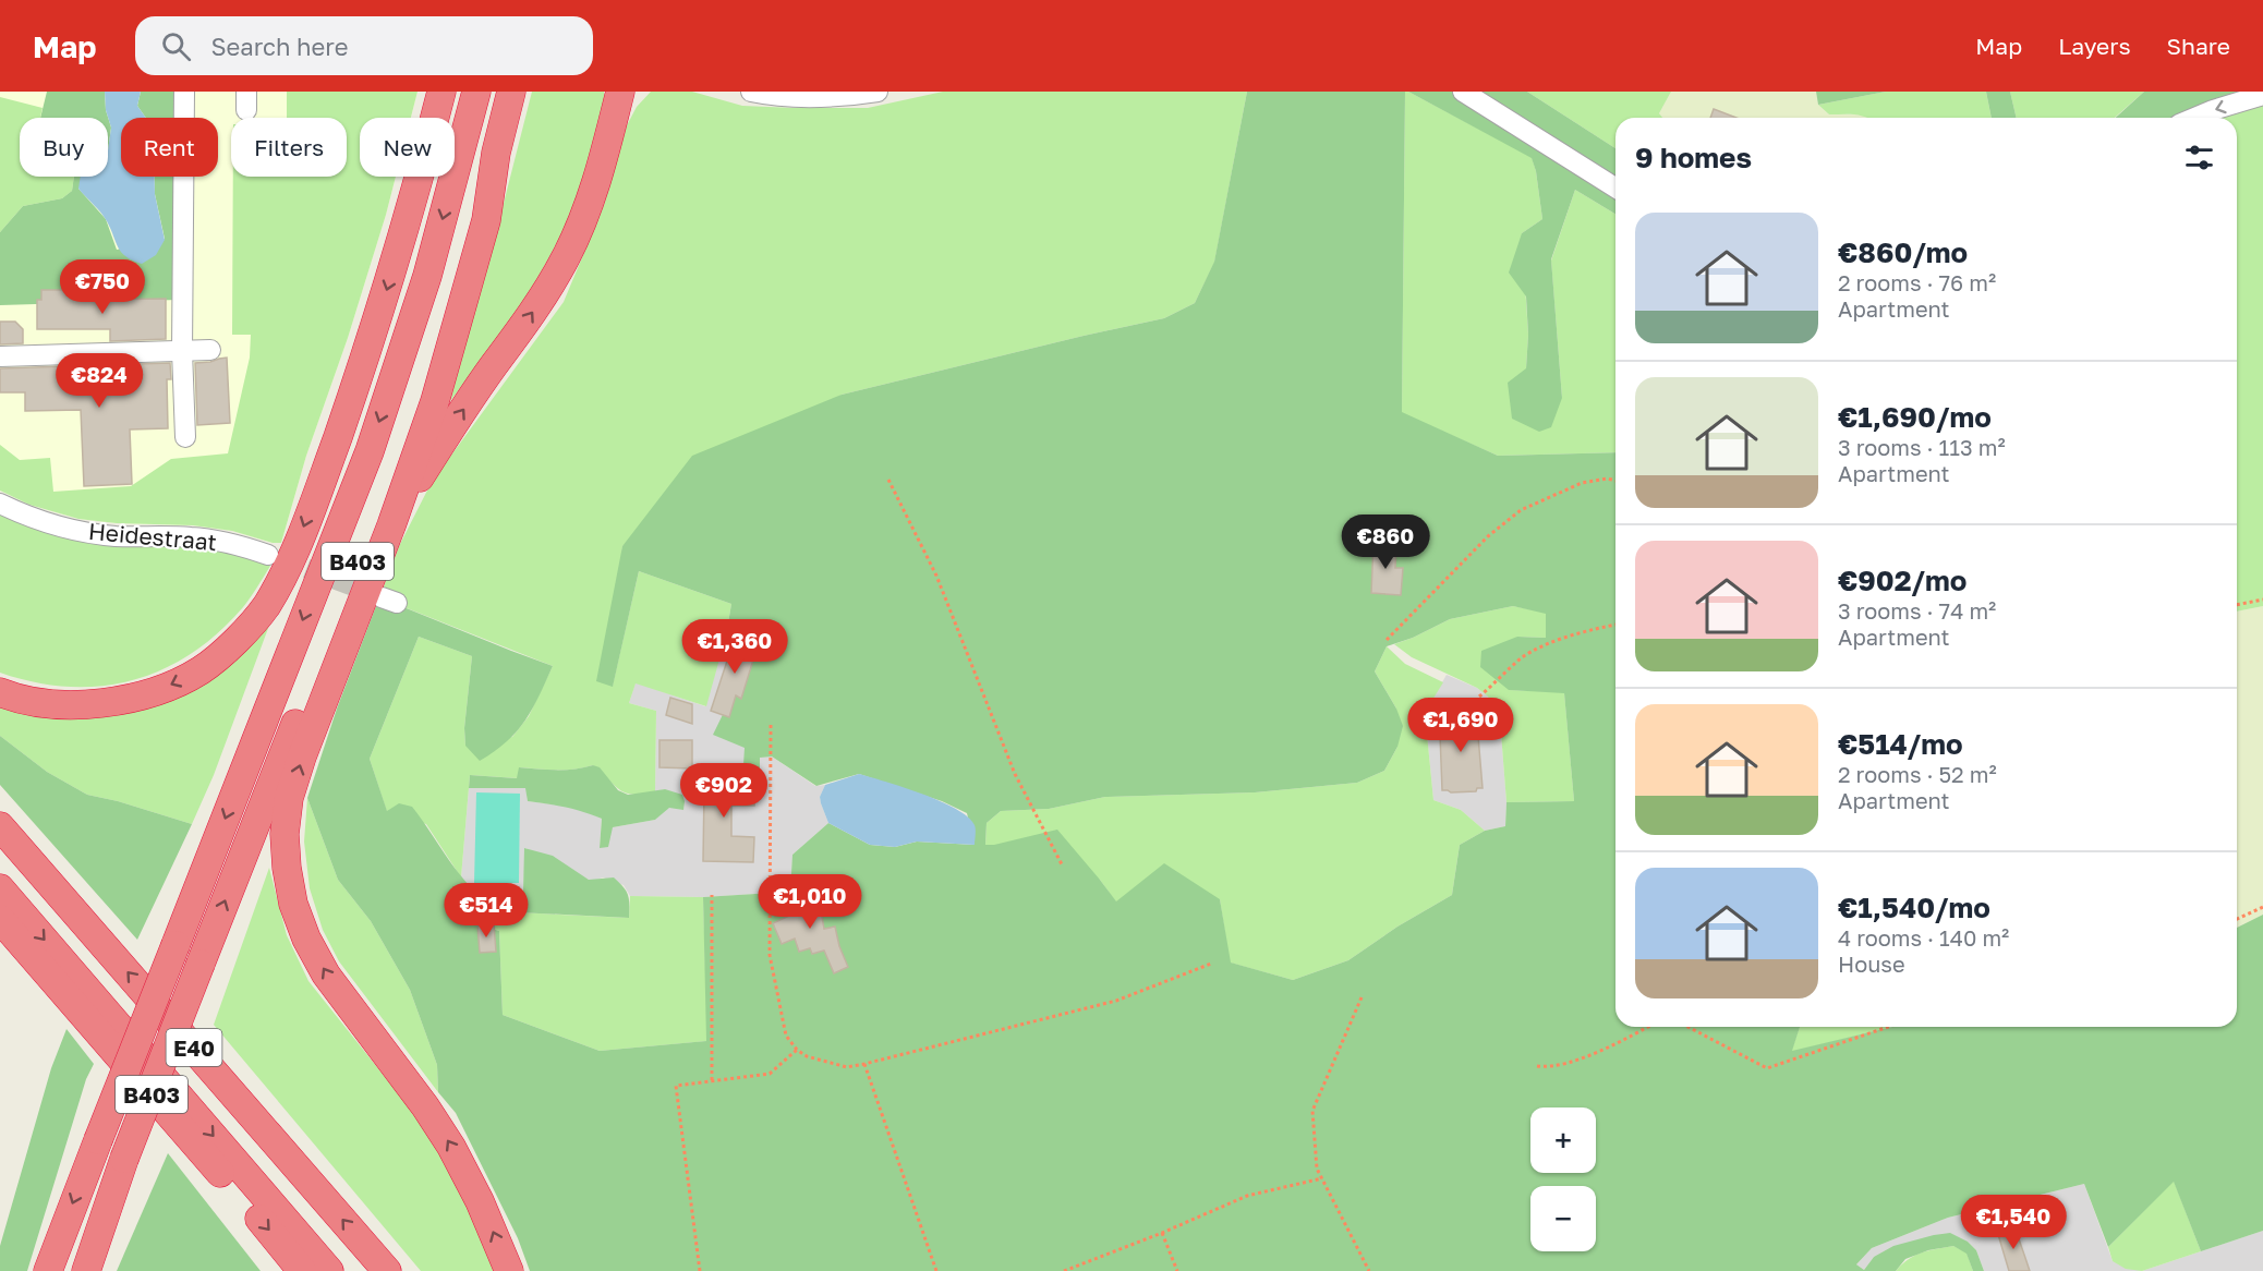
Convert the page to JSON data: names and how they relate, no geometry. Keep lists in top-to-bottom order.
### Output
{
  "streets": {
    "highway": ["B403", "E40"],
    "street": ["Heidestraat"]
  },
  "page": {
    "header": "Map",
    "search": "Search here",
    "nav": ["Map", "Layers", "Share"],
    "chip": [
      "Buy",
      "Rent",
      "Filters",
      "New"
    ],
    "heading": "9 homes",
    "list": [
      {
        "name": "€860/mo",
        "note": "2 rooms · 76 m² · Apartment"
      },
      {
        "name": "€1,690/mo",
        "note": "3 rooms · 113 m² · Apartment"
      },
      {
        "name": "€902/mo",
        "note": "3 rooms · 74 m² · Apartment"
      },
      {
        "name": "€514/mo",
        "note": "2 rooms · 52 m² · Apartment"
      },
      {
        "name": "€1,540/mo",
        "note": "4 rooms · 140 m² · House"
      }
    ],
    "price": [
      "€750",
      "€824",
      "€860",
      "€1,360",
      "€1,690",
      "€902",
      "€1,010",
      "€514",
      "€1,540"
    ],
    "map_buttons": ["+", "−"]
  }
}
